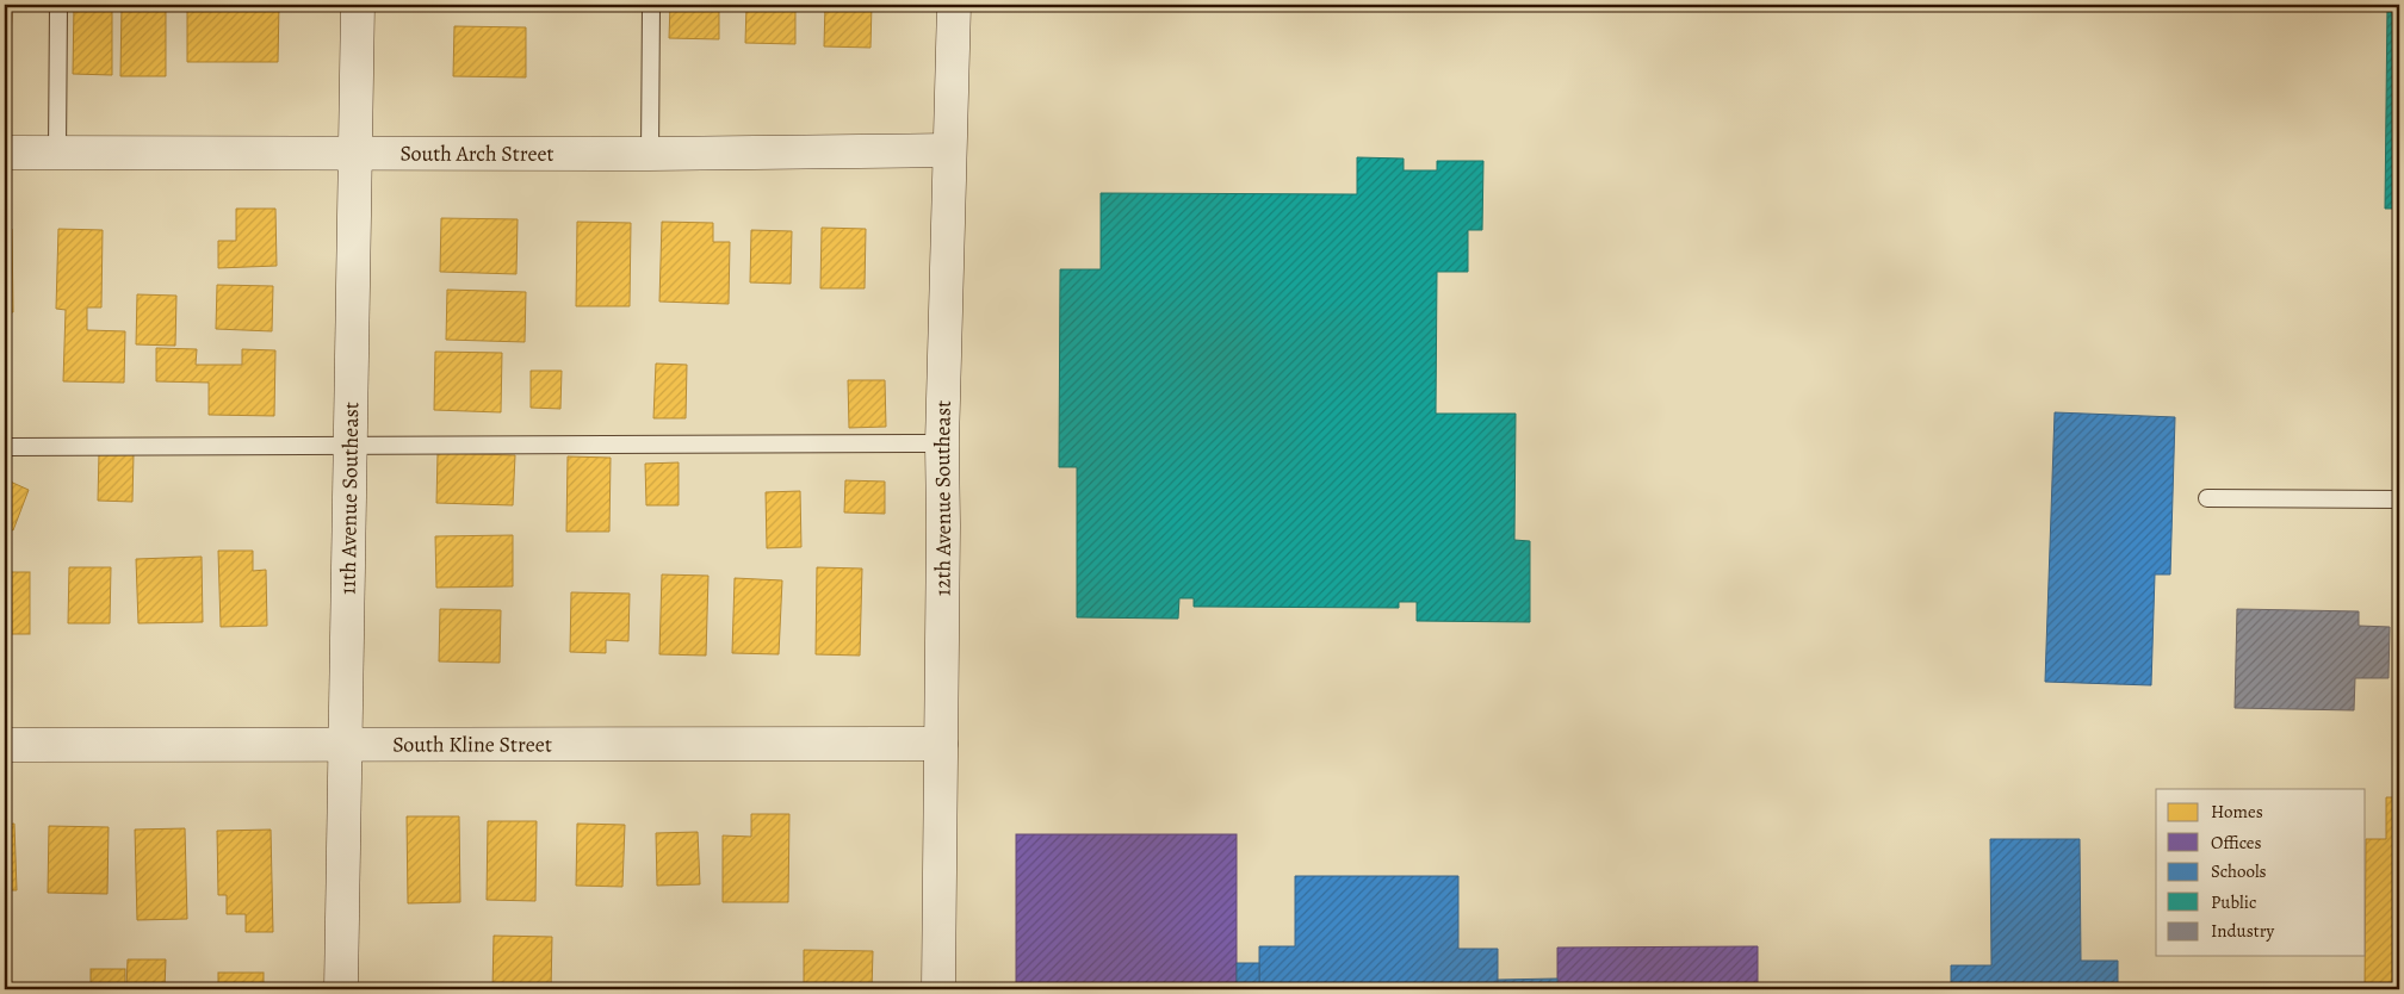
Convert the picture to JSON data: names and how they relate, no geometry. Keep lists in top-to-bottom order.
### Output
{
  "streets": {
    "street": [
      "South Arch Street",
      "11th Avenue Southeast",
      "12th Avenue Southeast",
      "South Kline Street"
    ]
  },
  "crossings": [
    ["South Arch Street", "11th Avenue Southeast"],
    ["South Arch Street", "12th Avenue Southeast"],
    ["11th Avenue Southeast", "South Kline Street"],
    ["12th Avenue Southeast", "South Kline Street"]
  ],
  "legend": [
    "Homes",
    "Offices",
    "Schools",
    "Public",
    "Industry"
  ]
}
